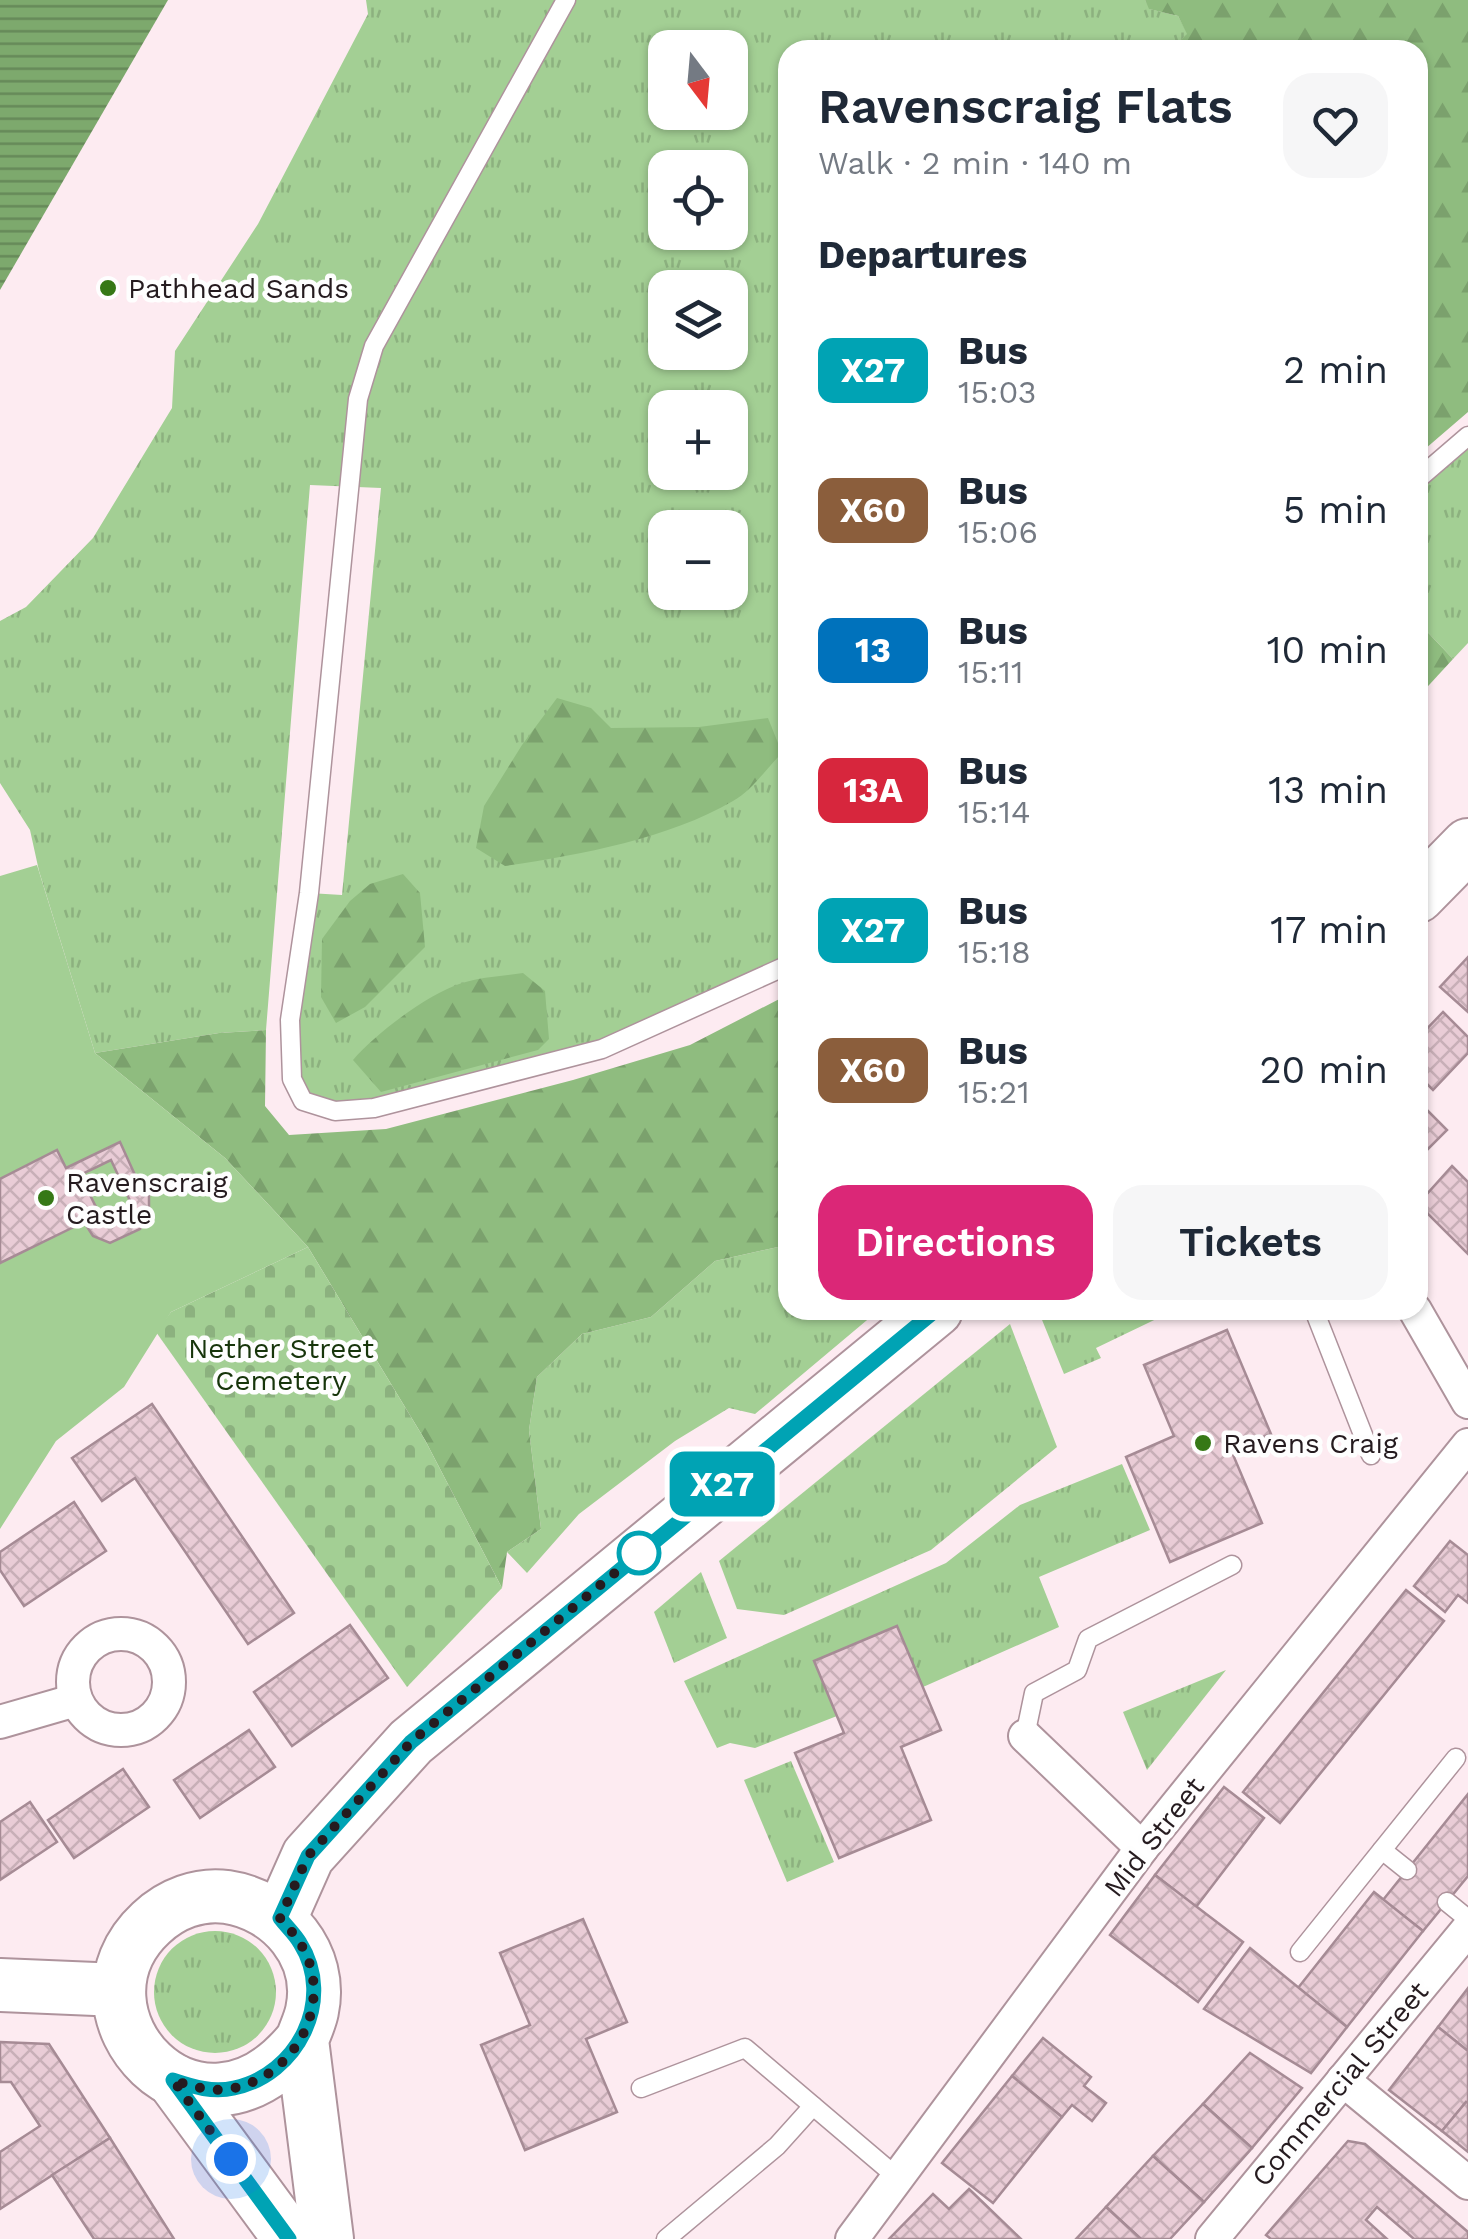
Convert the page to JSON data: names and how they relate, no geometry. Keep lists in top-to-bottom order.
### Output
{
  "streets": {
    "street": ["Mid Street", "Commercial Street"]
  },
  "parks": ["Nether Street Cemetery"],
  "places": ["Pathhead Sands", "Ravenscraig Castle", "Ravens Craig"],
  "lines": ["bus line X27"],
  "north": "bottom",
  "page": {
    "on_map": "X27",
    "map_buttons": ["+", "−"],
    "heading": [
      ["Ravenscraig Flats", "Walk · 2 min · 140 m"],
      "Departures"
    ],
    "list": [
      {
        "mark": "X27",
        "name": "Bus",
        "note": "15:03",
        "value": "2 min"
      },
      {
        "mark": "X60",
        "name": "Bus",
        "note": "15:06",
        "value": "5 min"
      },
      {
        "mark": "13",
        "name": "Bus",
        "note": "15:11",
        "value": "10 min"
      },
      {
        "mark": "13A",
        "name": "Bus",
        "note": "15:14",
        "value": "13 min"
      },
      {
        "mark": "X27",
        "name": "Bus",
        "note": "15:18",
        "value": "17 min"
      },
      {
        "mark": "X60",
        "name": "Bus",
        "note": "15:21",
        "value": "20 min"
      }
    ],
    "buttons": ["Directions", "Tickets"]
  }
}
